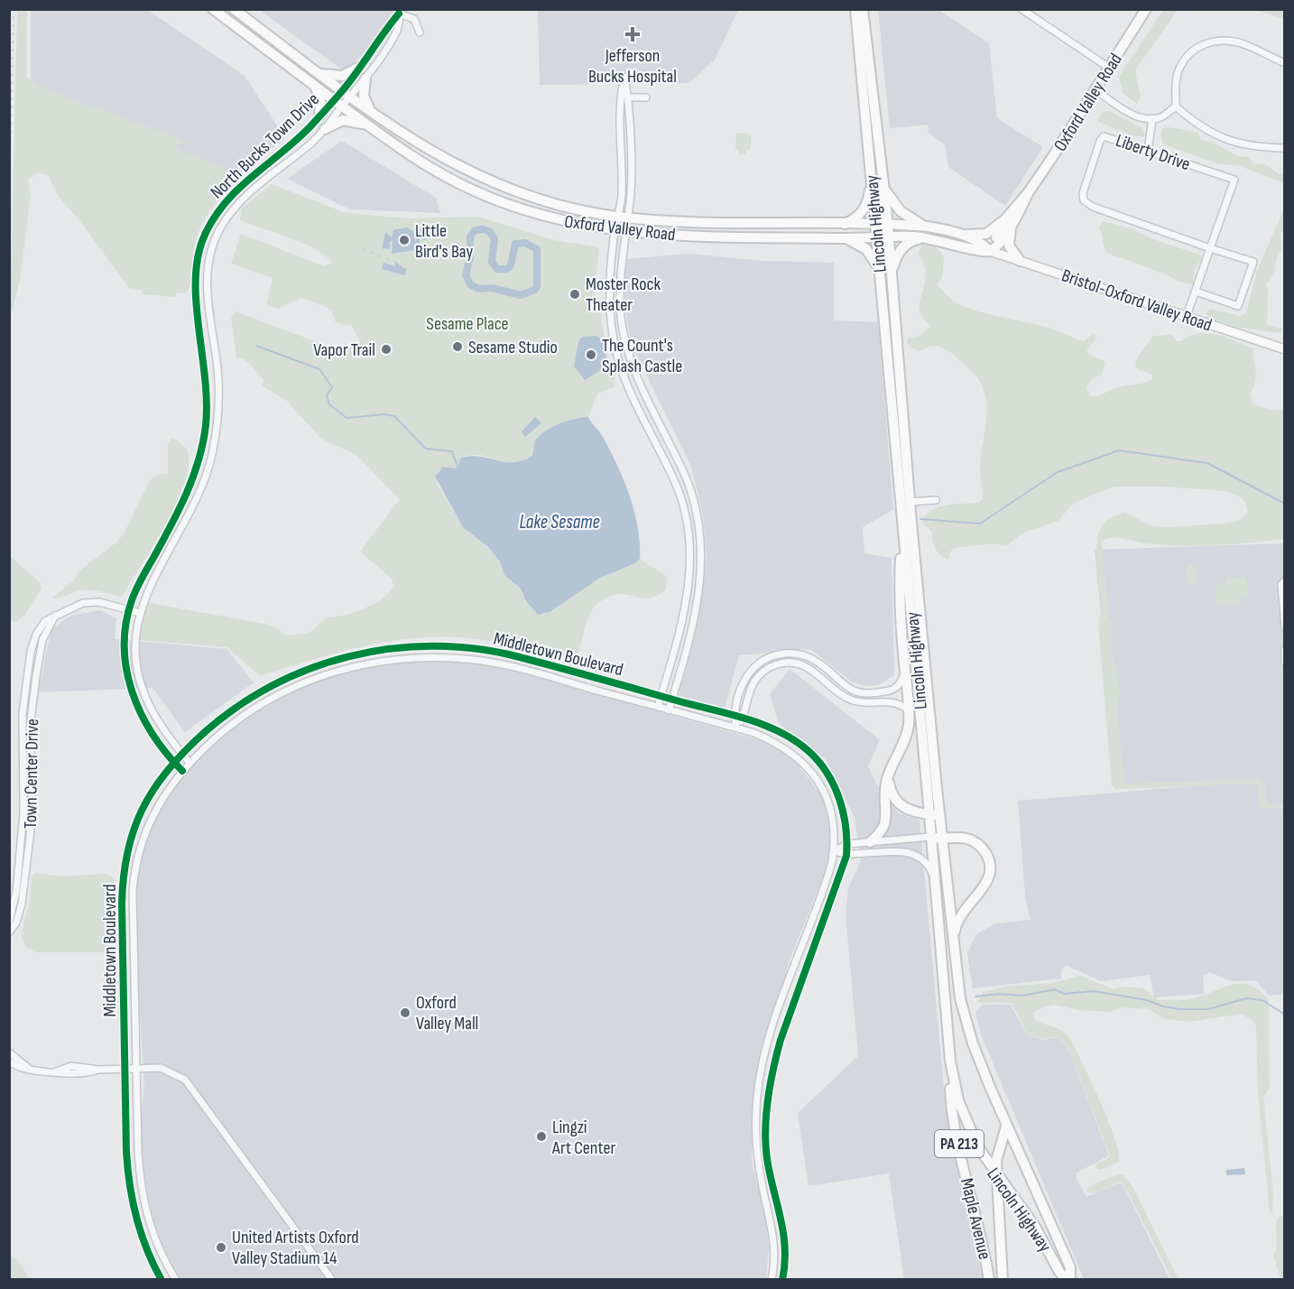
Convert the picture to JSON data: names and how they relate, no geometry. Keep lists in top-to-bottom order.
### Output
{
  "streets": {
    "main road": [
      "Oxford Valley Road",
      "Lincoln Highway",
      "Bristol-Oxford Valley Road",
      "PA 213",
      "Maple Avenue"
    ],
    "street": [
      "North Bucks Town Drive",
      "Liberty Drive",
      "Middletown Boulevard",
      "Town Center Drive"
    ]
  },
  "crossings": [
    ["Oxford Valley Road", "North Bucks Town Drive"],
    ["Oxford Valley Road", "Lincoln Highway"],
    ["Oxford Valley Road", "Bristol-Oxford Valley Road"],
    ["North Bucks Town Drive", "Middletown Boulevard"],
    ["North Bucks Town Drive", "Town Center Drive"],
    ["Liberty Drive", "Bristol-Oxford Valley Road"],
    ["Lincoln Highway", "Maple Avenue"]
  ],
  "water": ["Lake Sesame"],
  "parks": ["Sesame Place"],
  "places": {
    "health": ["Jefferson Bucks Hospital"],
    "other": [
      "Little Bird's Bay",
      "Moster Rock Theater",
      "Sesame Studio",
      "Vapor Trail",
      "The Count's Splash Castle",
      "Oxford Valley Mall",
      "Lingzi Art Center",
      "United Artists Oxford Valley Stadium 14"
    ]
  }
}
